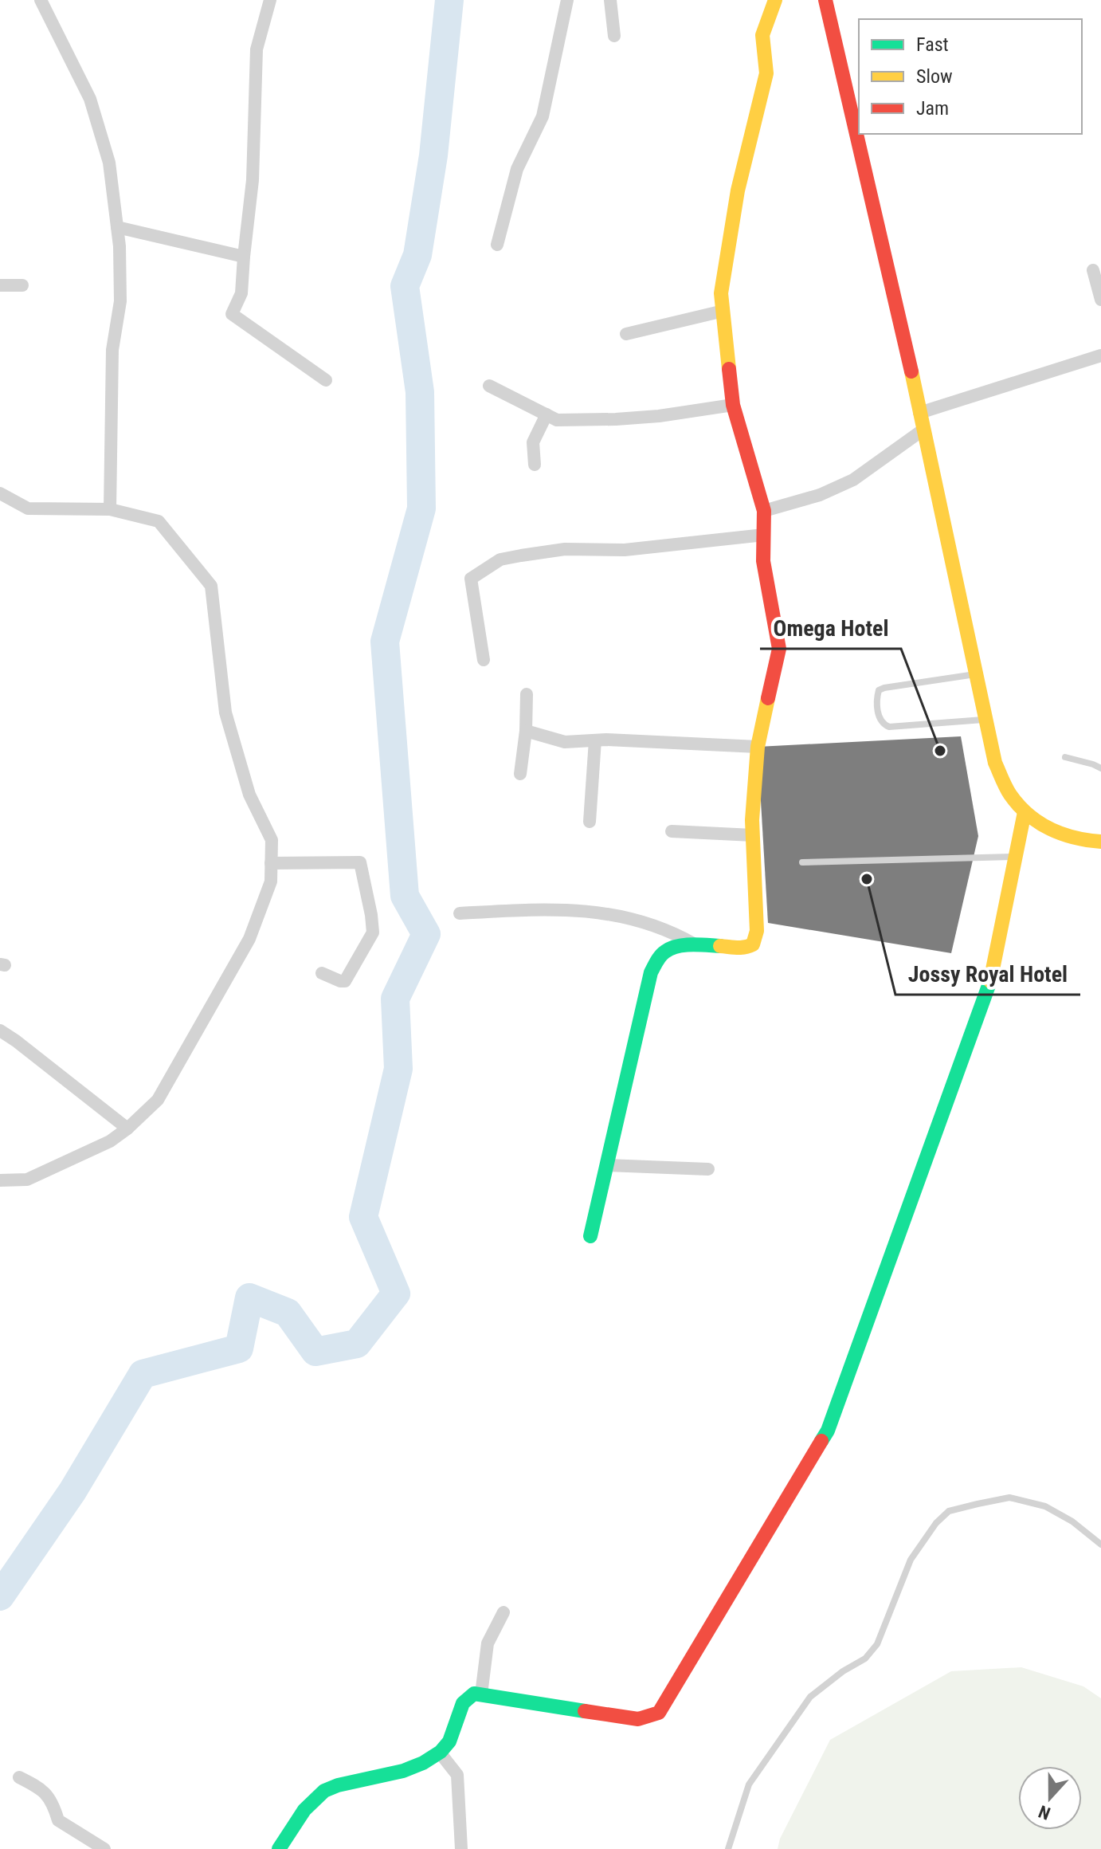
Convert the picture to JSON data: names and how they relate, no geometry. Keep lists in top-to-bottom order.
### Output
{
  "places": ["Omega Hotel", "Jossy Royal Hotel"],
  "legend": ["Fast", "Slow", "Jam"],
  "north": "bottom"
}
